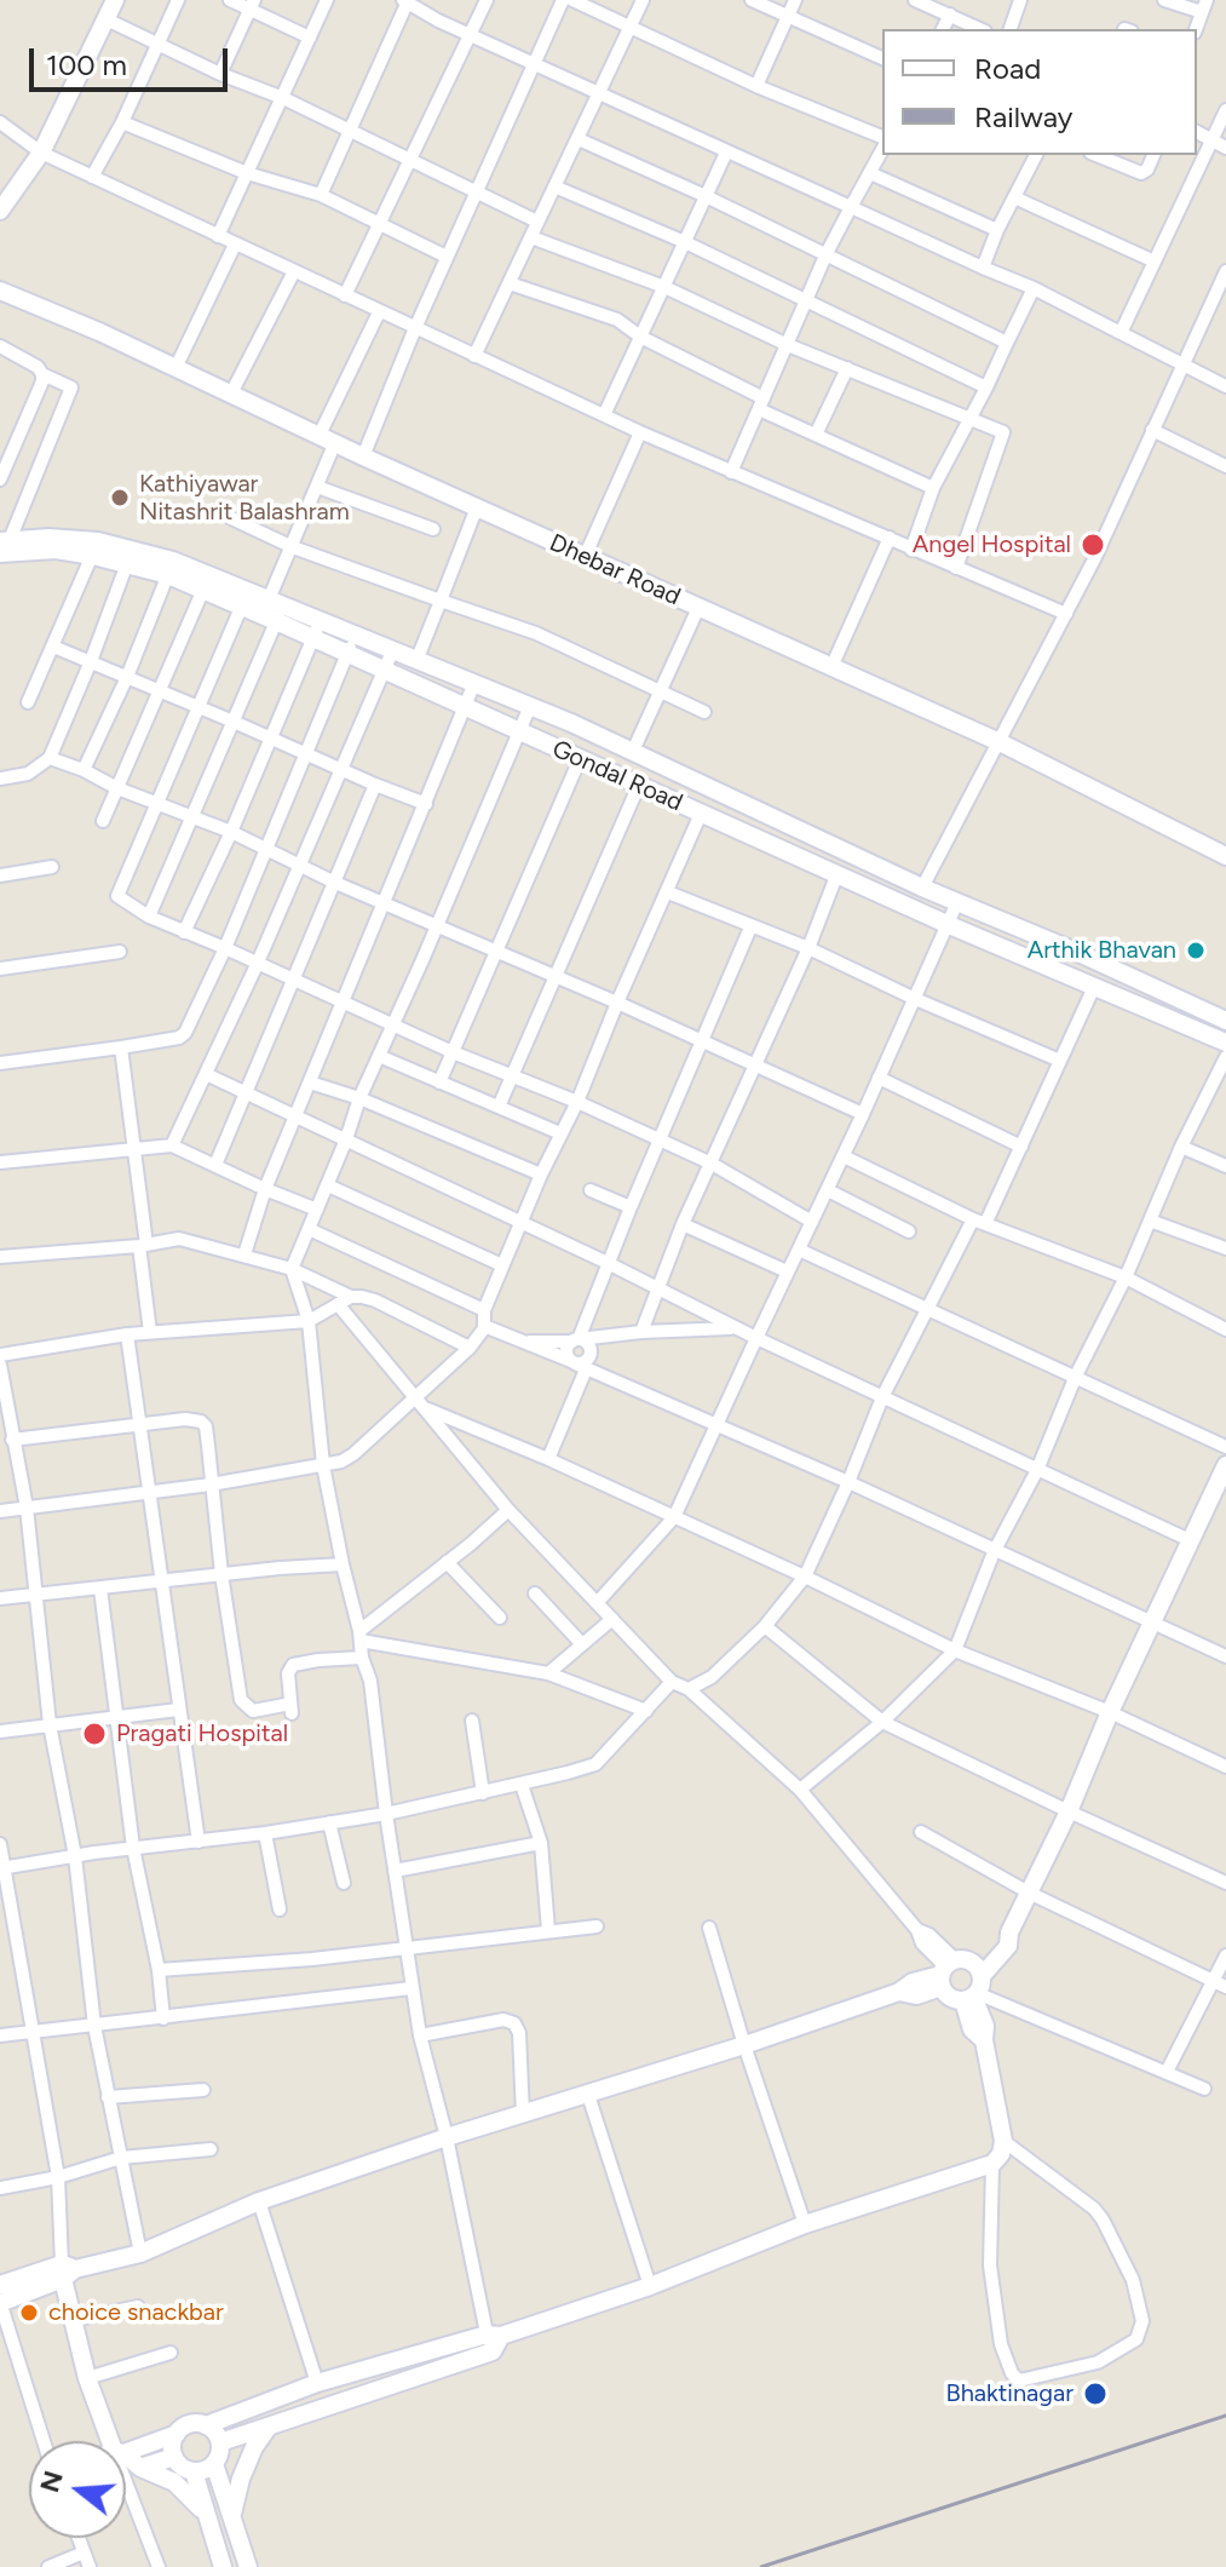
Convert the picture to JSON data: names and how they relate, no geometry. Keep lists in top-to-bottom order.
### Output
{
  "streets": {
    "main road": ["Dhebar Road", "Gondal Road"]
  },
  "places": [
    "Kathiyawar Nitashrit Balashram",
    "Angel Hospital",
    "Arthik Bhavan",
    "Pragati Hospital",
    "choice snackbar",
    "Bhaktinagar"
  ],
  "legend": ["Road", "Railway"],
  "scale_bar": "100 m",
  "north": "left"
}
